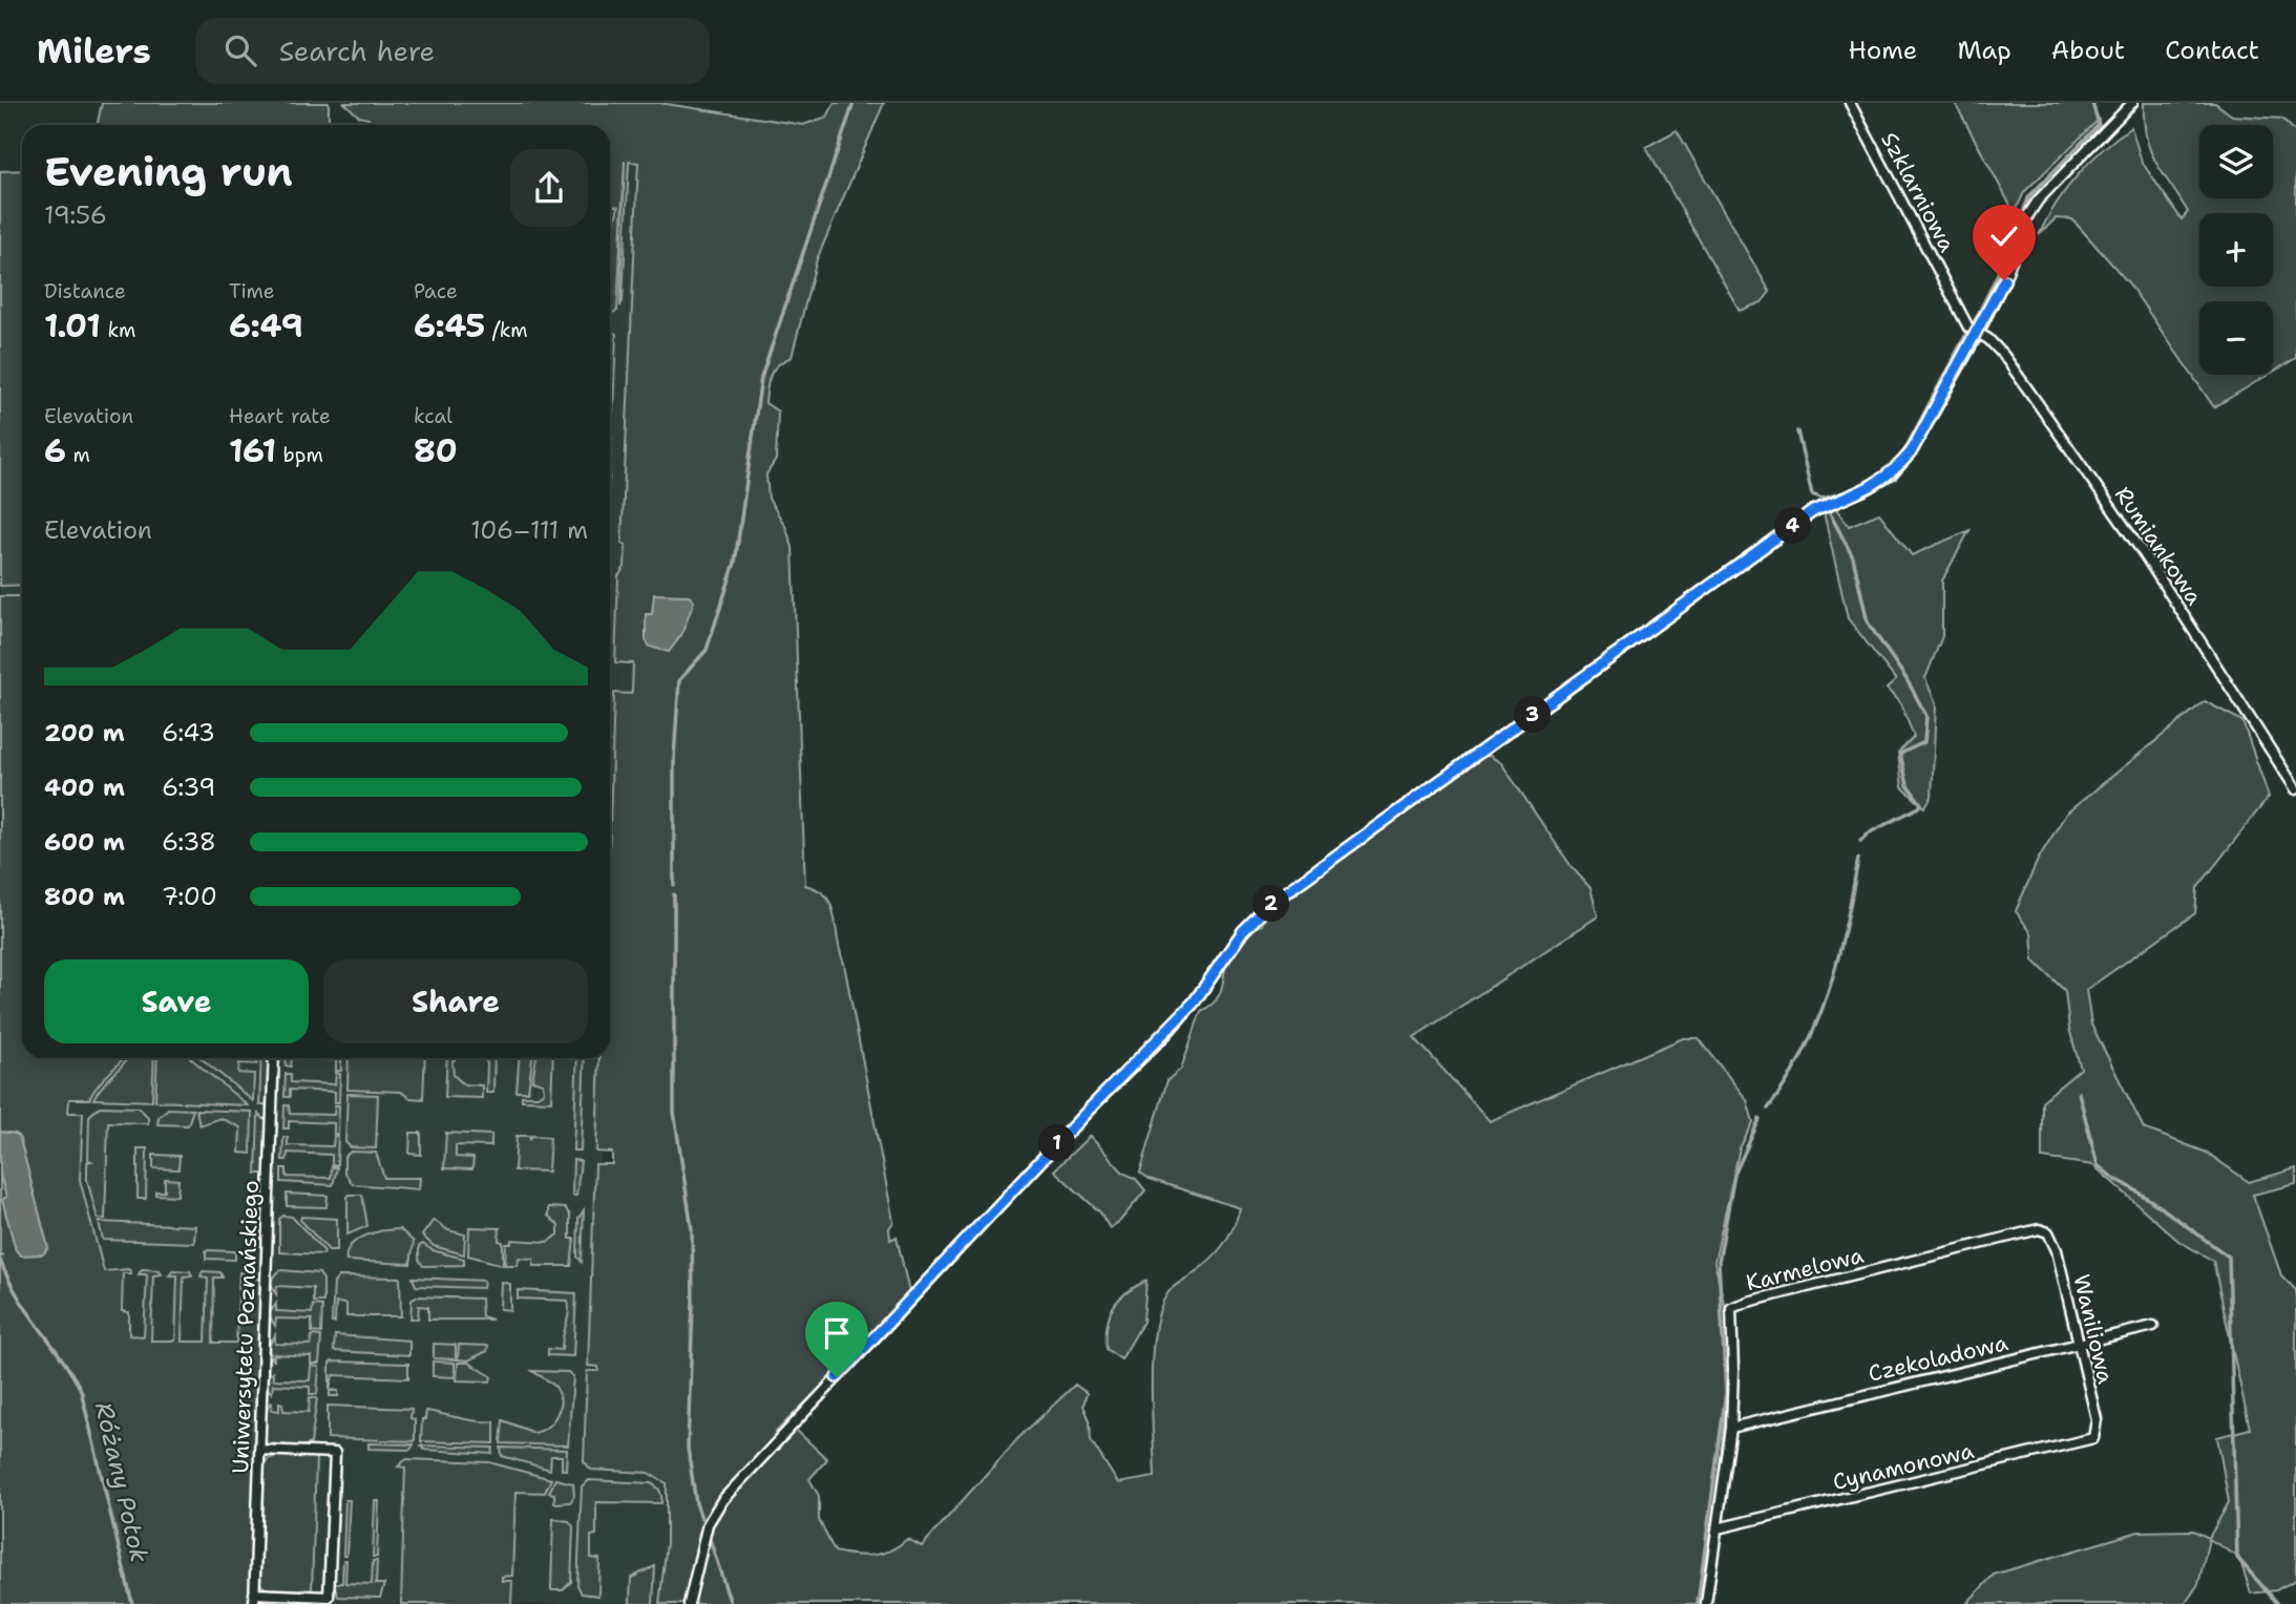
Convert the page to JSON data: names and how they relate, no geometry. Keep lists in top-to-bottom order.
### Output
{
  "streets": {
    "street": [
      "Szklarniowa",
      "Rumiankowa",
      "Karmelowa",
      "Uniwersytetu Poznańskiego",
      "Waniliowa",
      "Czekoladowa",
      "Cynamonowa"
    ]
  },
  "crossings": [
    ["Szklarniowa", "Rumiankowa"],
    ["Karmelowa", "Waniliowa"],
    ["Karmelowa", "Czekoladowa"],
    ["Karmelowa", "Cynamonowa"],
    ["Waniliowa", "Czekoladowa"],
    ["Waniliowa", "Cynamonowa"]
  ],
  "water": ["Różany Potok"],
  "page": {
    "header": "Milers",
    "search": "Search here",
    "nav": [
      "Home",
      "Map",
      "About",
      "Contact"
    ],
    "map_buttons": ["+", "−"],
    "heading": ["Evening run", "19:56"],
    "stats": [
      ["Distance", "1.01 km"],
      ["Time", "6:49"],
      ["Pace", "6:45 /km"],
      ["Elevation", "6 m"],
      ["Heart rate", "161 bpm"],
      ["kcal", "80"]
    ],
    "chart": ["Elevation", "106–111 m"],
    "pins": [
      "4",
      "3",
      "2",
      "1"
    ],
    "list": [
      {
        "name": "200 m",
        "note": "6:43"
      },
      {
        "name": "400 m",
        "note": "6:39"
      },
      {
        "name": "600 m",
        "note": "6:38"
      },
      {
        "name": "800 m",
        "note": "7:00"
      }
    ],
    "buttons": ["Save", "Share"]
  }
}
